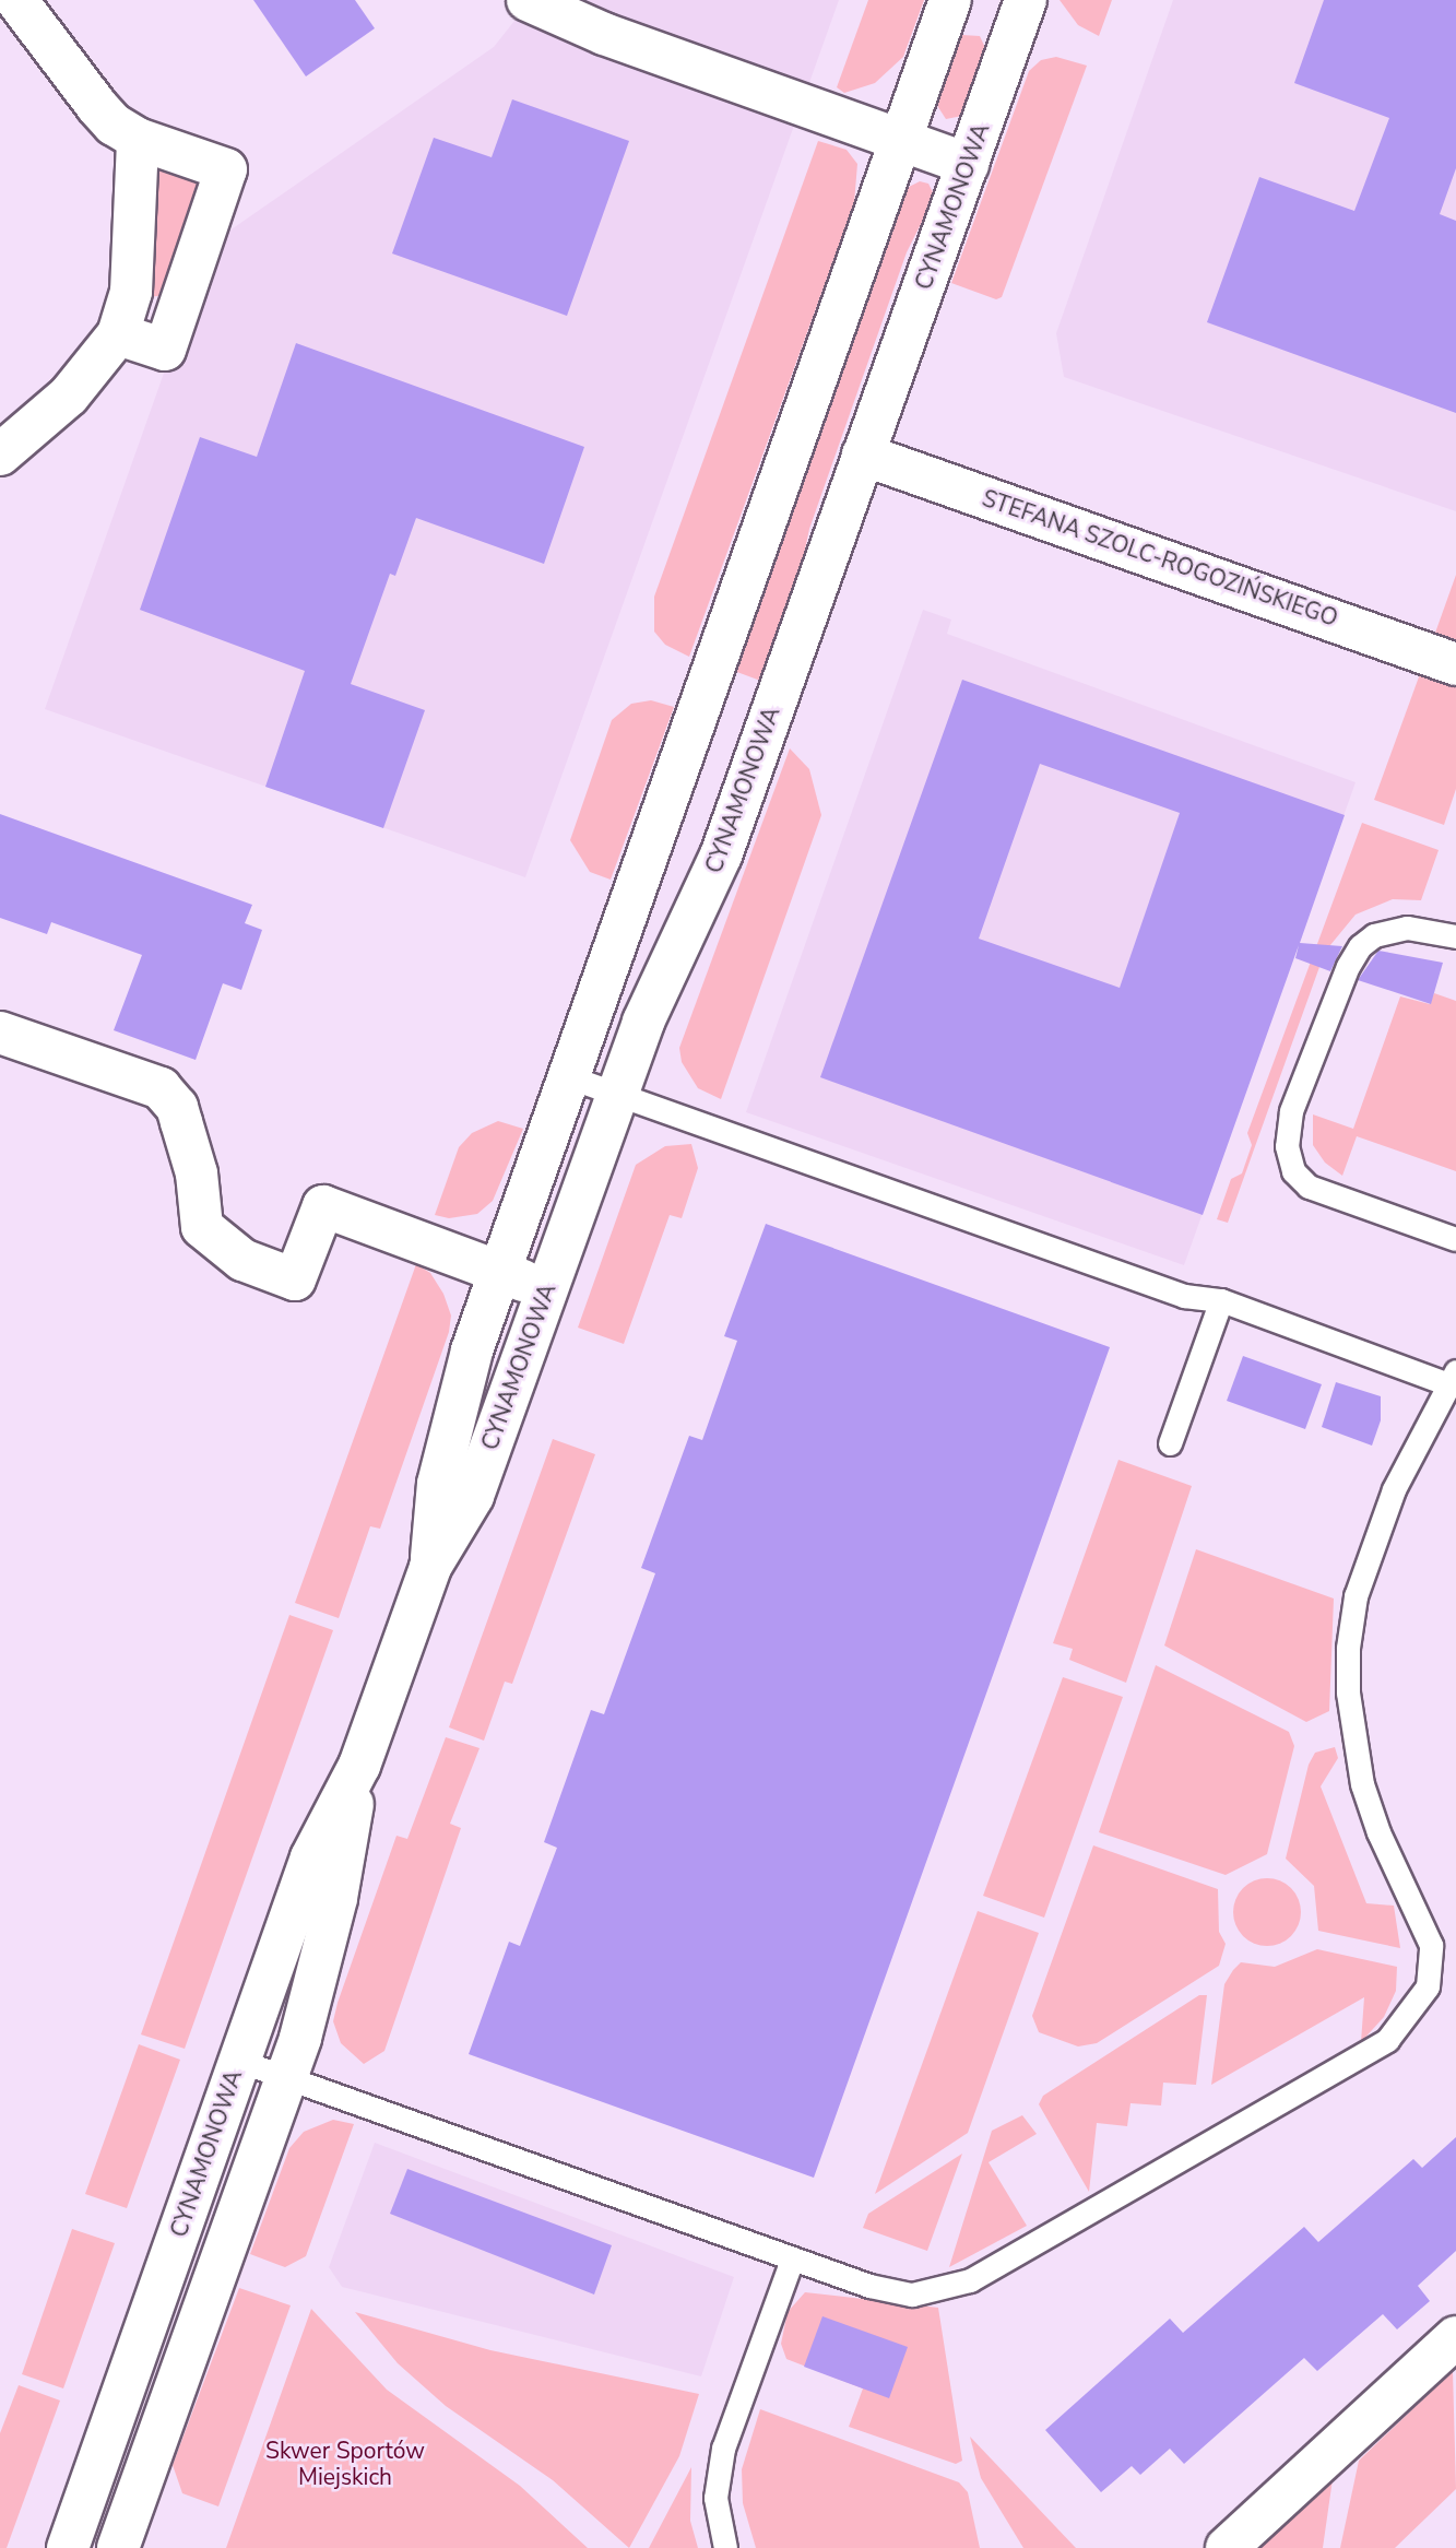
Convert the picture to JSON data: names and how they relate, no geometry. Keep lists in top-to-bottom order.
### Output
{
  "streets": {
    "street": ["CYNAMONOWA", "STEFANA SZOLC-ROGOZIŃSKIEGO"]
  },
  "crossings": [
    ["CYNAMONOWA", "STEFANA SZOLC-ROGOZIŃSKIEGO"]
  ],
  "parks": ["Skwer Sportów Miejskich"]
}
